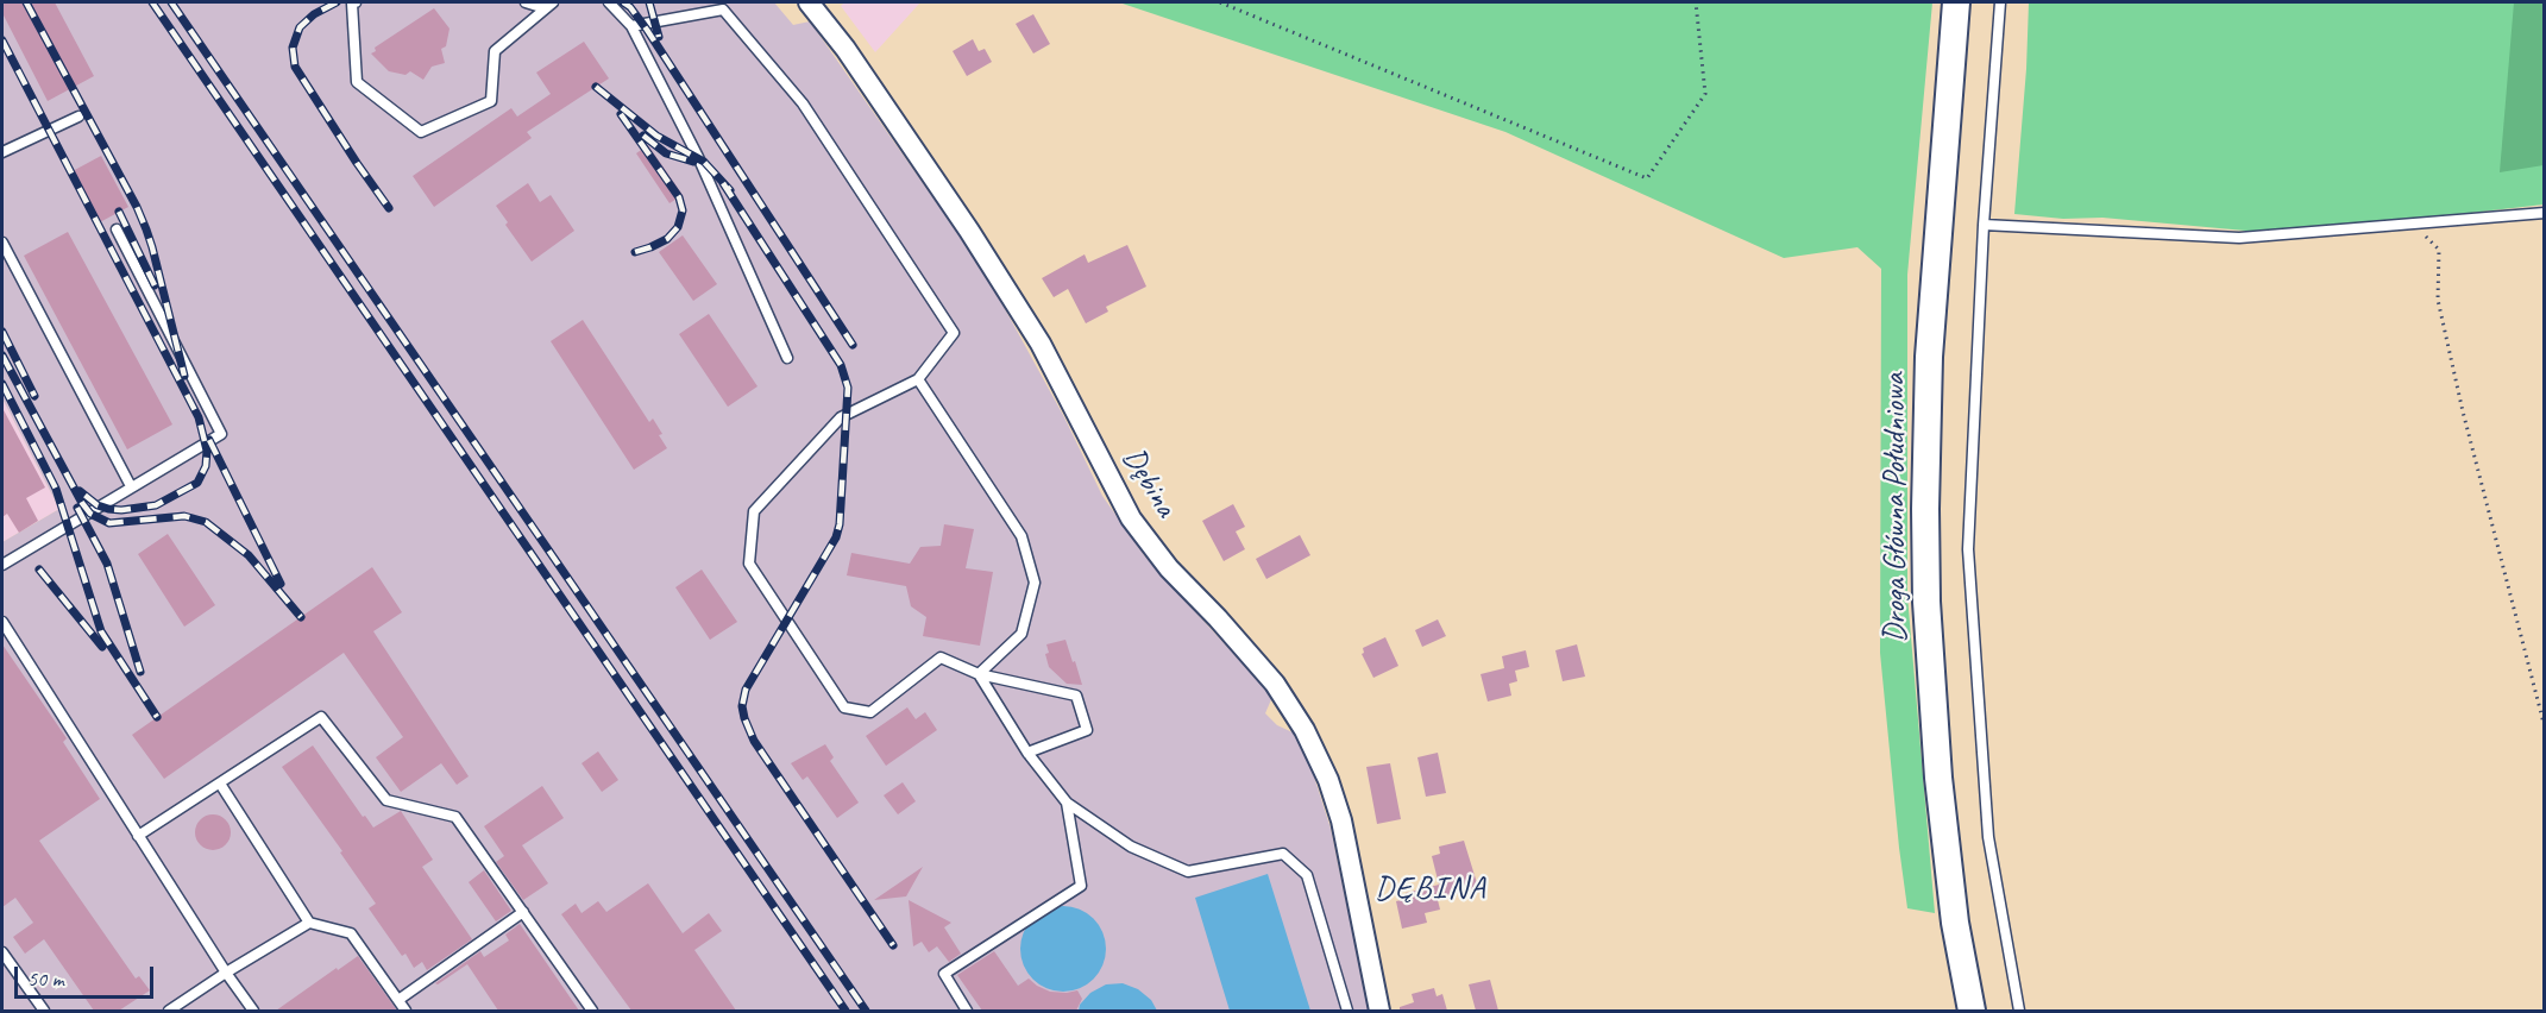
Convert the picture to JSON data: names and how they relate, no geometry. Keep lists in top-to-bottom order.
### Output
{
  "streets": {
    "main road": ["Droga Główna Południowa"],
    "street": ["Dębina"]
  },
  "districts": ["DĘBINA"],
  "scale_bar": "50 m"
}
